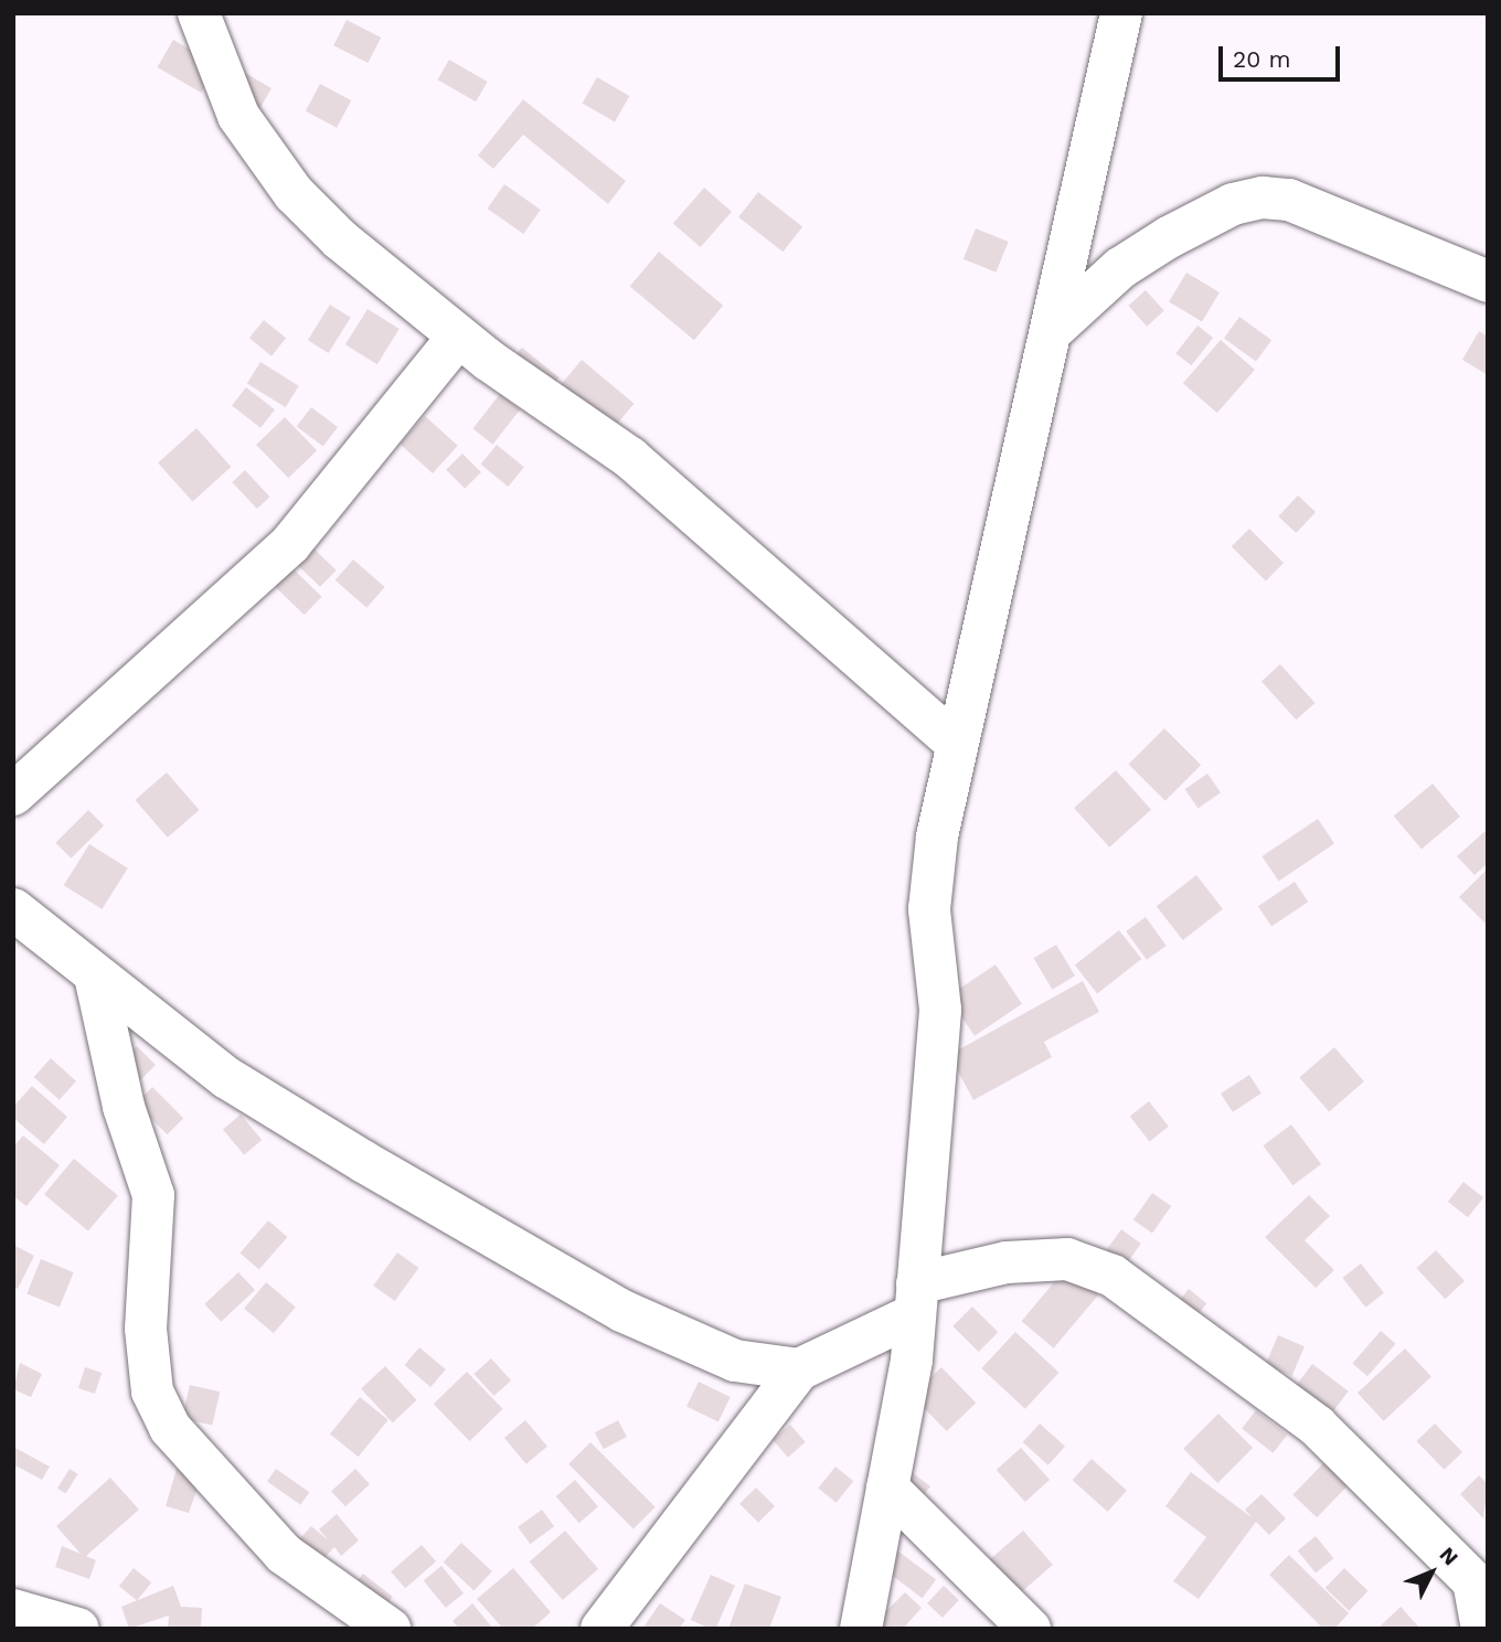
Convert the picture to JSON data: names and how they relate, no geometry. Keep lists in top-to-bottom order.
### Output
{
  "scale_bar": "20 m",
  "north": "top right"
}
